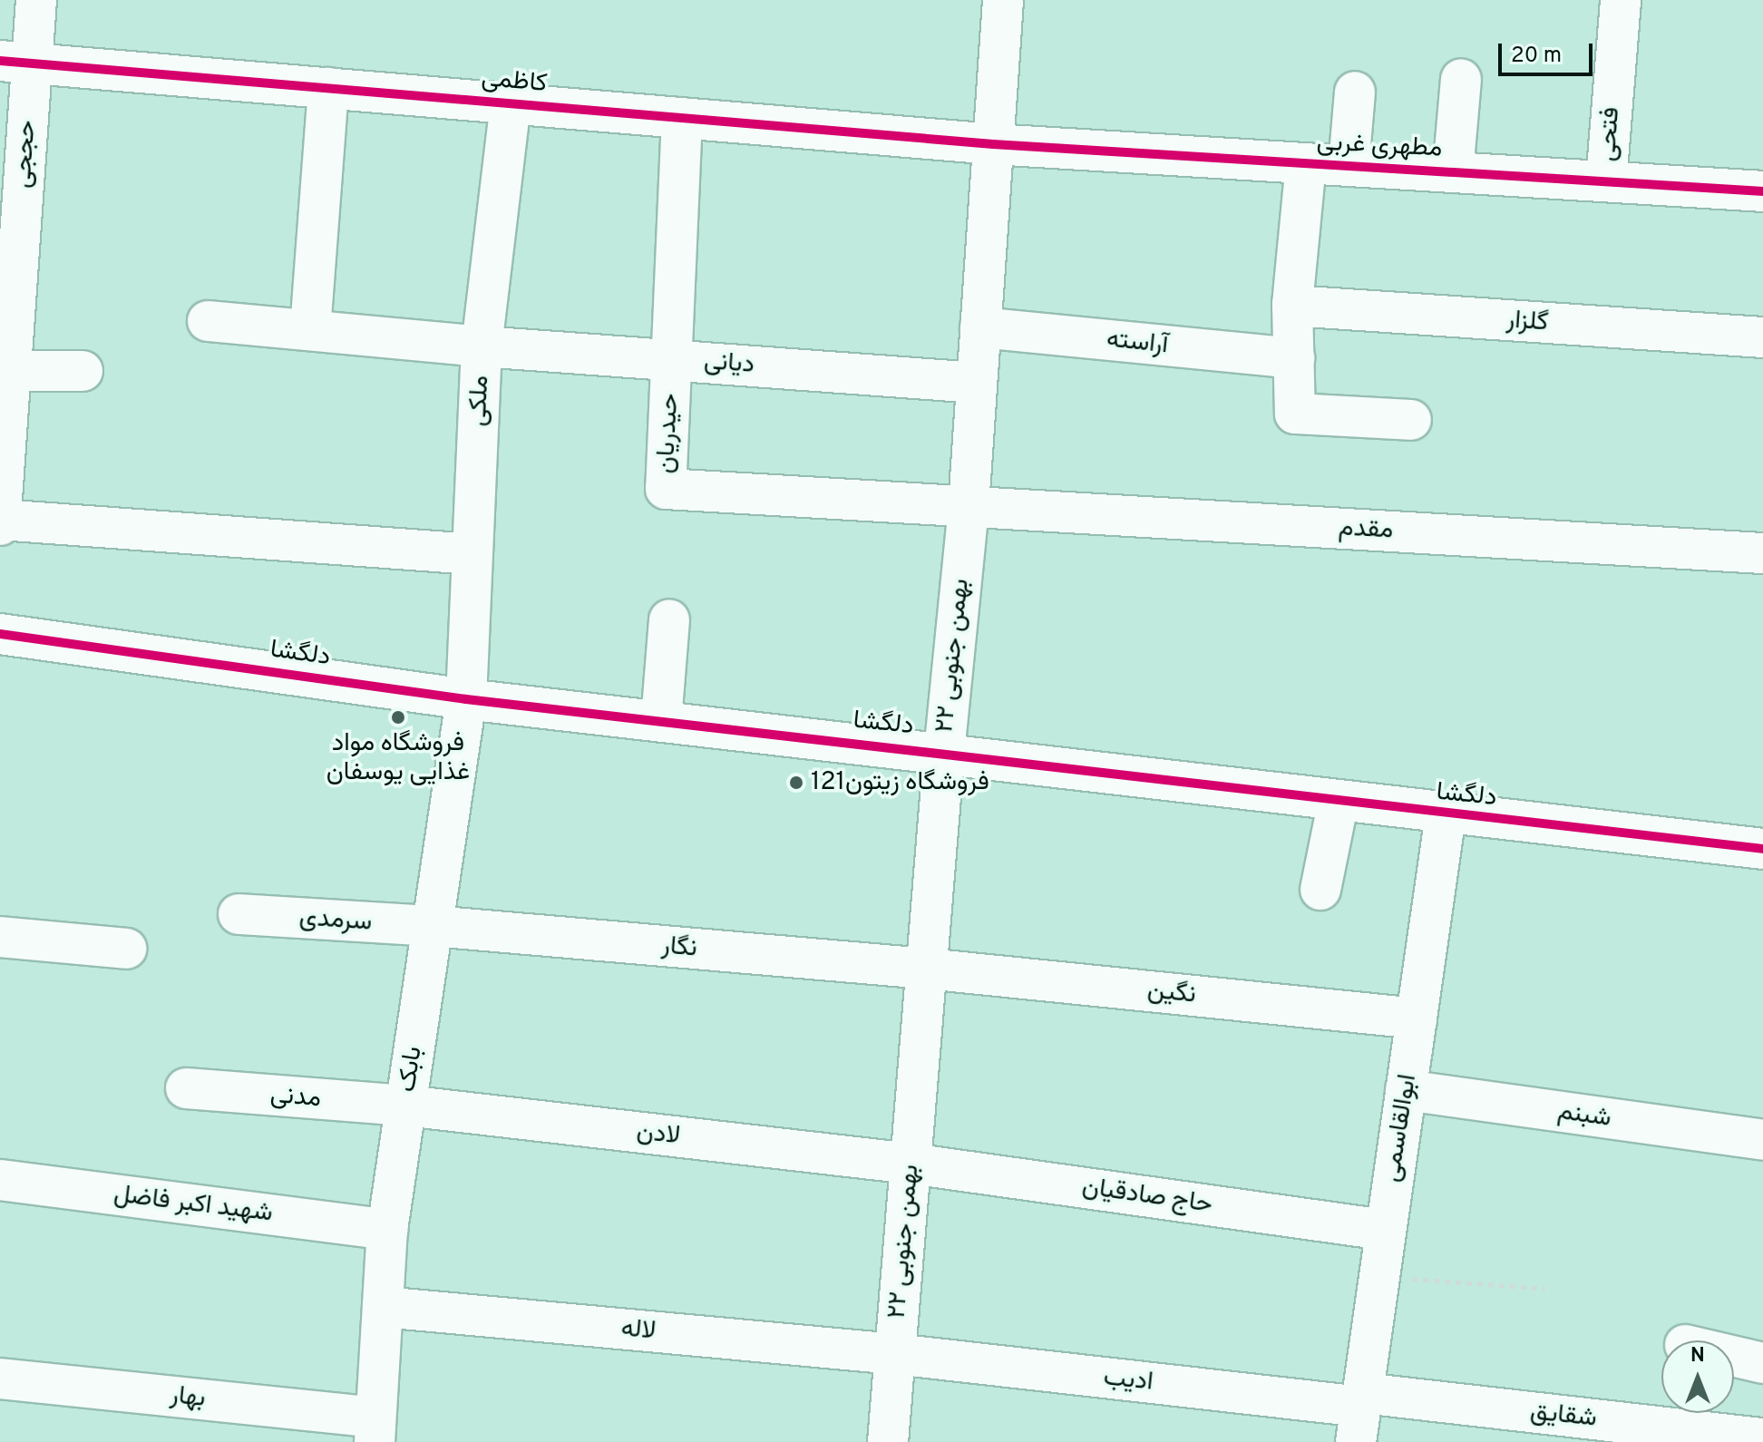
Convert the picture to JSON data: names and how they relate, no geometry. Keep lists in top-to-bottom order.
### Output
{
  "streets": {
    "street": [
      "کاظمی",
      "فتحی",
      "مطهری غربی",
      "حججی",
      "گلزار",
      "آراسته",
      "دیانی",
      "ملکی",
      "حیدریان",
      "مقدم",
      "دلگشا",
      "۲۲ بهمن جنوبی",
      "سرمدی",
      "نگار",
      "نگین",
      "بابک",
      "مدنی",
      "شبنم",
      "ابوالقاسمی",
      "لادن",
      "حاج صادقیان",
      "شهید اکبر فاضل",
      "لاله",
      "ادیب",
      "بهار",
      "شقایق"
    ]
  },
  "crossings": [
    ["کاظمی", "مطهری غربی"],
    ["کاظمی", "حججی"],
    ["کاظمی", "ملکی"],
    ["کاظمی", "حیدریان"],
    ["کاظمی", "۲۲ بهمن جنوبی"],
    ["فتحی", "مطهری غربی"],
    ["مطهری غربی", "۲۲ بهمن جنوبی"],
    ["آراسته", "۲۲ بهمن جنوبی"],
    ["دیانی", "ملکی"],
    ["دیانی", "حیدریان"],
    ["دیانی", "۲۲ بهمن جنوبی"],
    ["ملکی", "دلگشا"],
    ["ملکی", "بابک"],
    ["حیدریان", "مقدم"],
    ["حیدریان", "۲۲ بهمن جنوبی"],
    ["مقدم", "۲۲ بهمن جنوبی"],
    ["دلگشا", "۲۲ بهمن جنوبی"],
    ["دلگشا", "بابک"],
    ["دلگشا", "ابوالقاسمی"],
    ["۲۲ بهمن جنوبی", "نگار"],
    ["۲۲ بهمن جنوبی", "نگین"],
    ["۲۲ بهمن جنوبی", "لادن"],
    ["۲۲ بهمن جنوبی", "حاج صادقیان"],
    ["۲۲ بهمن جنوبی", "لاله"],
    ["۲۲ بهمن جنوبی", "ادیب"],
    ["سرمدی", "نگار"],
    ["سرمدی", "بابک"],
    ["نگار", "نگین"],
    ["نگار", "بابک"],
    ["نگین", "ابوالقاسمی"],
    ["بابک", "مدنی"],
    ["بابک", "لادن"],
    ["بابک", "شهید اکبر فاضل"],
    ["بابک", "لاله"],
    ["بابک", "بهار"],
    ["مدنی", "لادن"],
    ["شبنم", "ابوالقاسمی"],
    ["ابوالقاسمی", "حاج صادقیان"],
    ["ابوالقاسمی", "ادیب"],
    ["ابوالقاسمی", "شقایق"],
    ["لادن", "حاج صادقیان"],
    ["لاله", "ادیب"],
    ["ادیب", "شقایق"]
  ],
  "places": ["فروشگاه مواد غذایی یوسفان", "فروشگاه زیتون121"],
  "scale_bar": "20 m",
  "north": "top"
}
